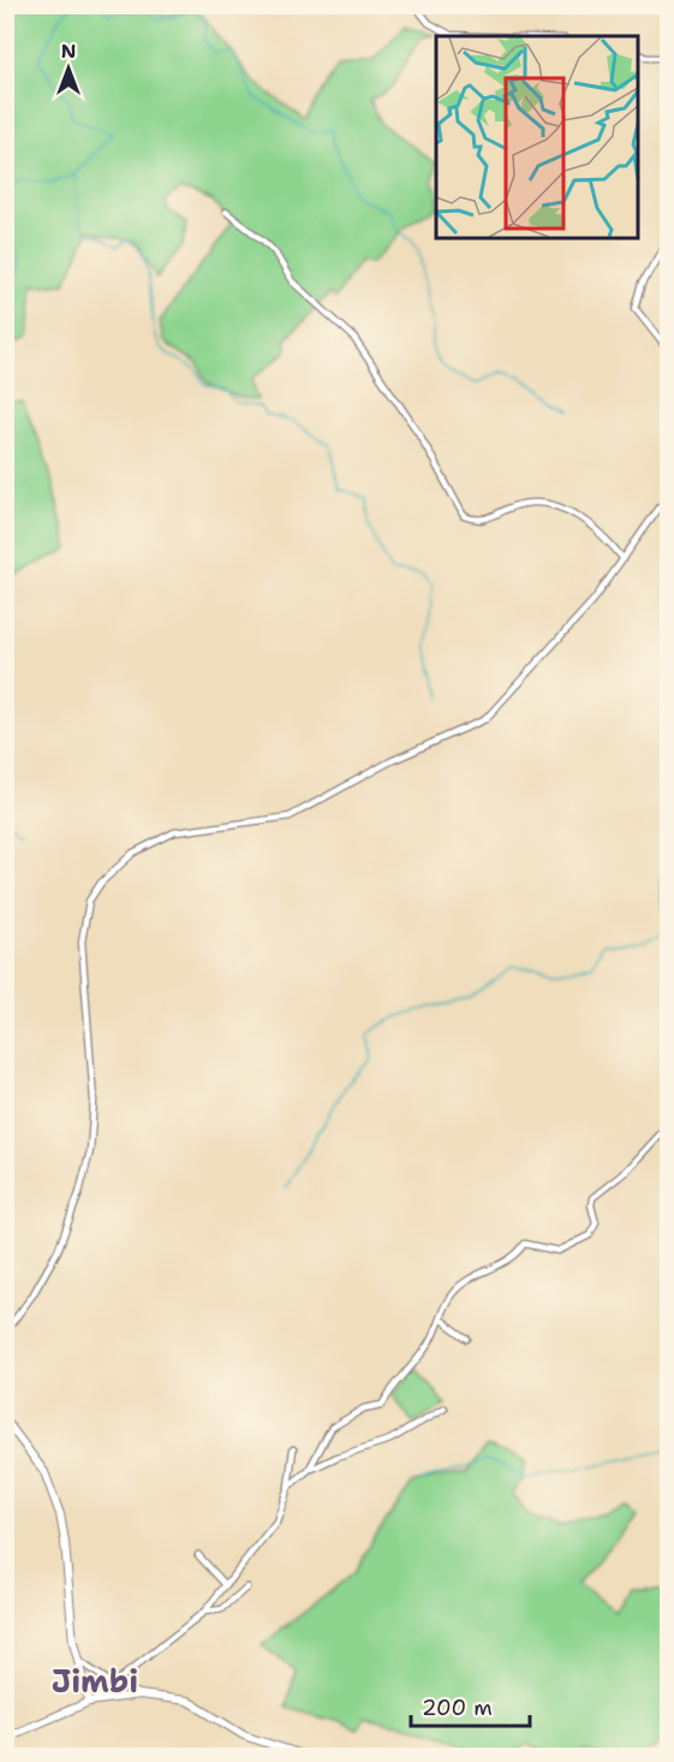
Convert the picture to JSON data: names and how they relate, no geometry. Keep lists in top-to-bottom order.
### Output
{
  "districts": ["Jimbi"],
  "scale_bar": "200 m",
  "north": "top"
}
